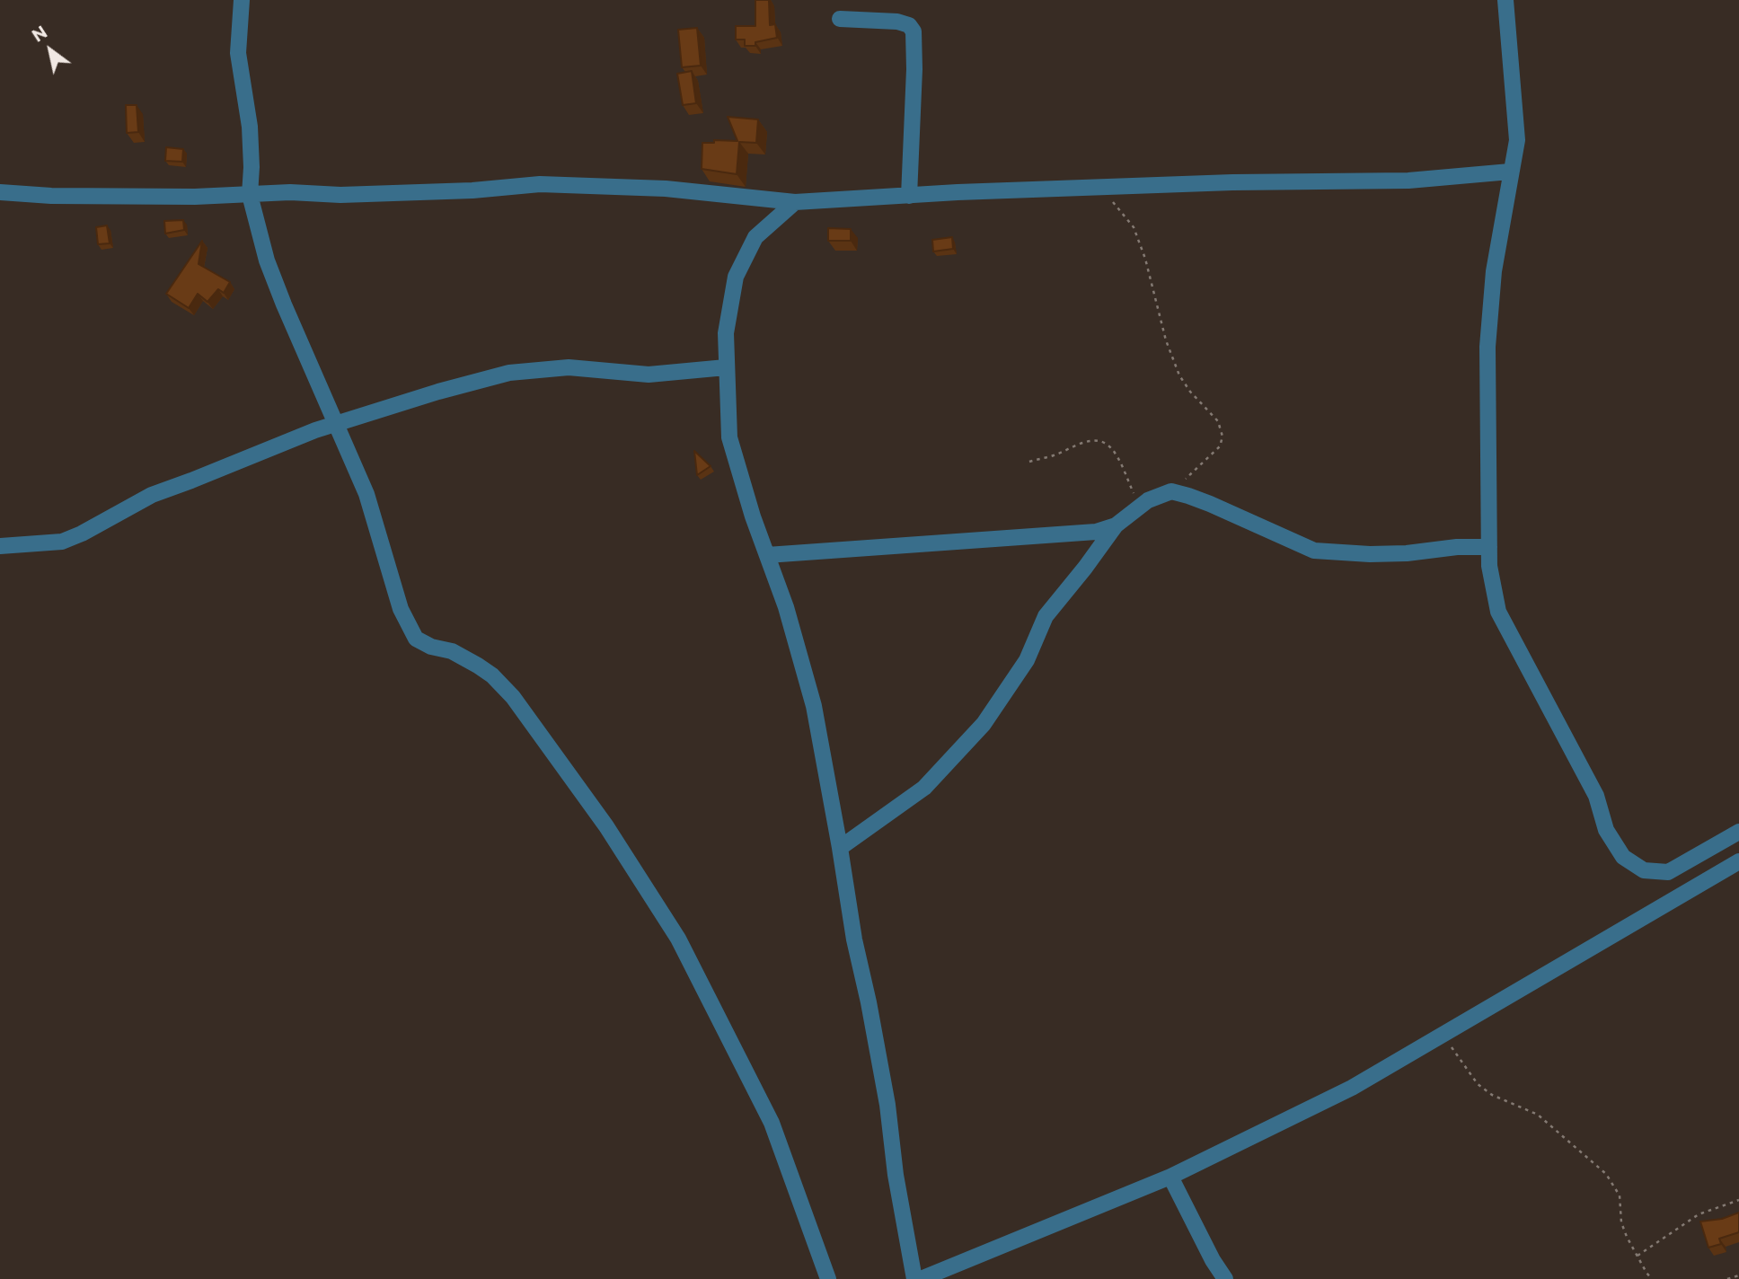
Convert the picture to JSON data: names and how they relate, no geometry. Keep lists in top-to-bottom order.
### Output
{
  "north": "top left"
}
